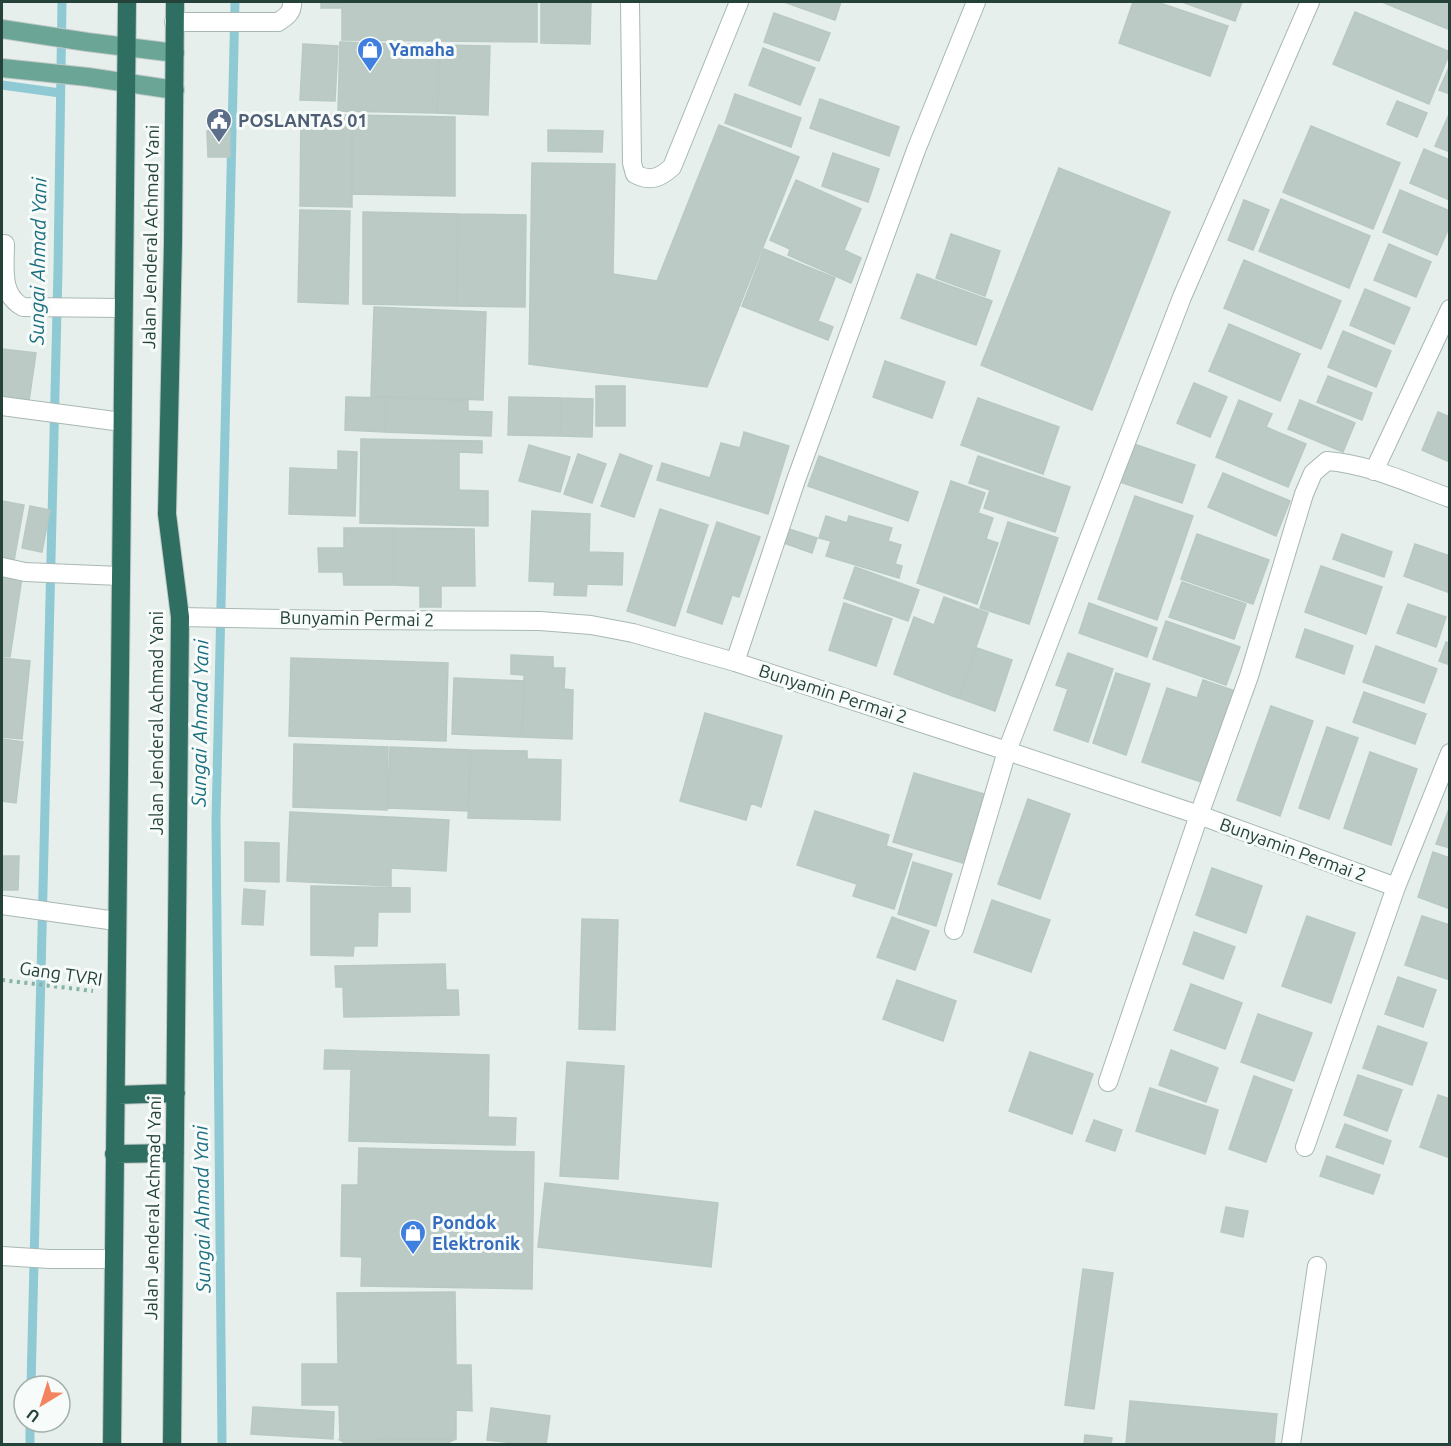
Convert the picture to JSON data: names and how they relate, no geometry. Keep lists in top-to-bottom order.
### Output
{
  "streets": {
    "highway": ["Jalan Jenderal Achmad Yani"],
    "street": ["Bunyamin Permai 2"],
    "path": ["Gang TVRI"]
  },
  "crossings": [
    ["Jalan Jenderal Achmad Yani", "Bunyamin Permai 2"],
    ["Jalan Jenderal Achmad Yani", "Gang TVRI"]
  ],
  "water": ["Sungai Ahmad Yani"],
  "places": {
    "shop": ["Yamaha", "Pondok Elektronik"],
    "public building": ["POSLANTAS 01"]
  },
  "north": "bottom left"
}
